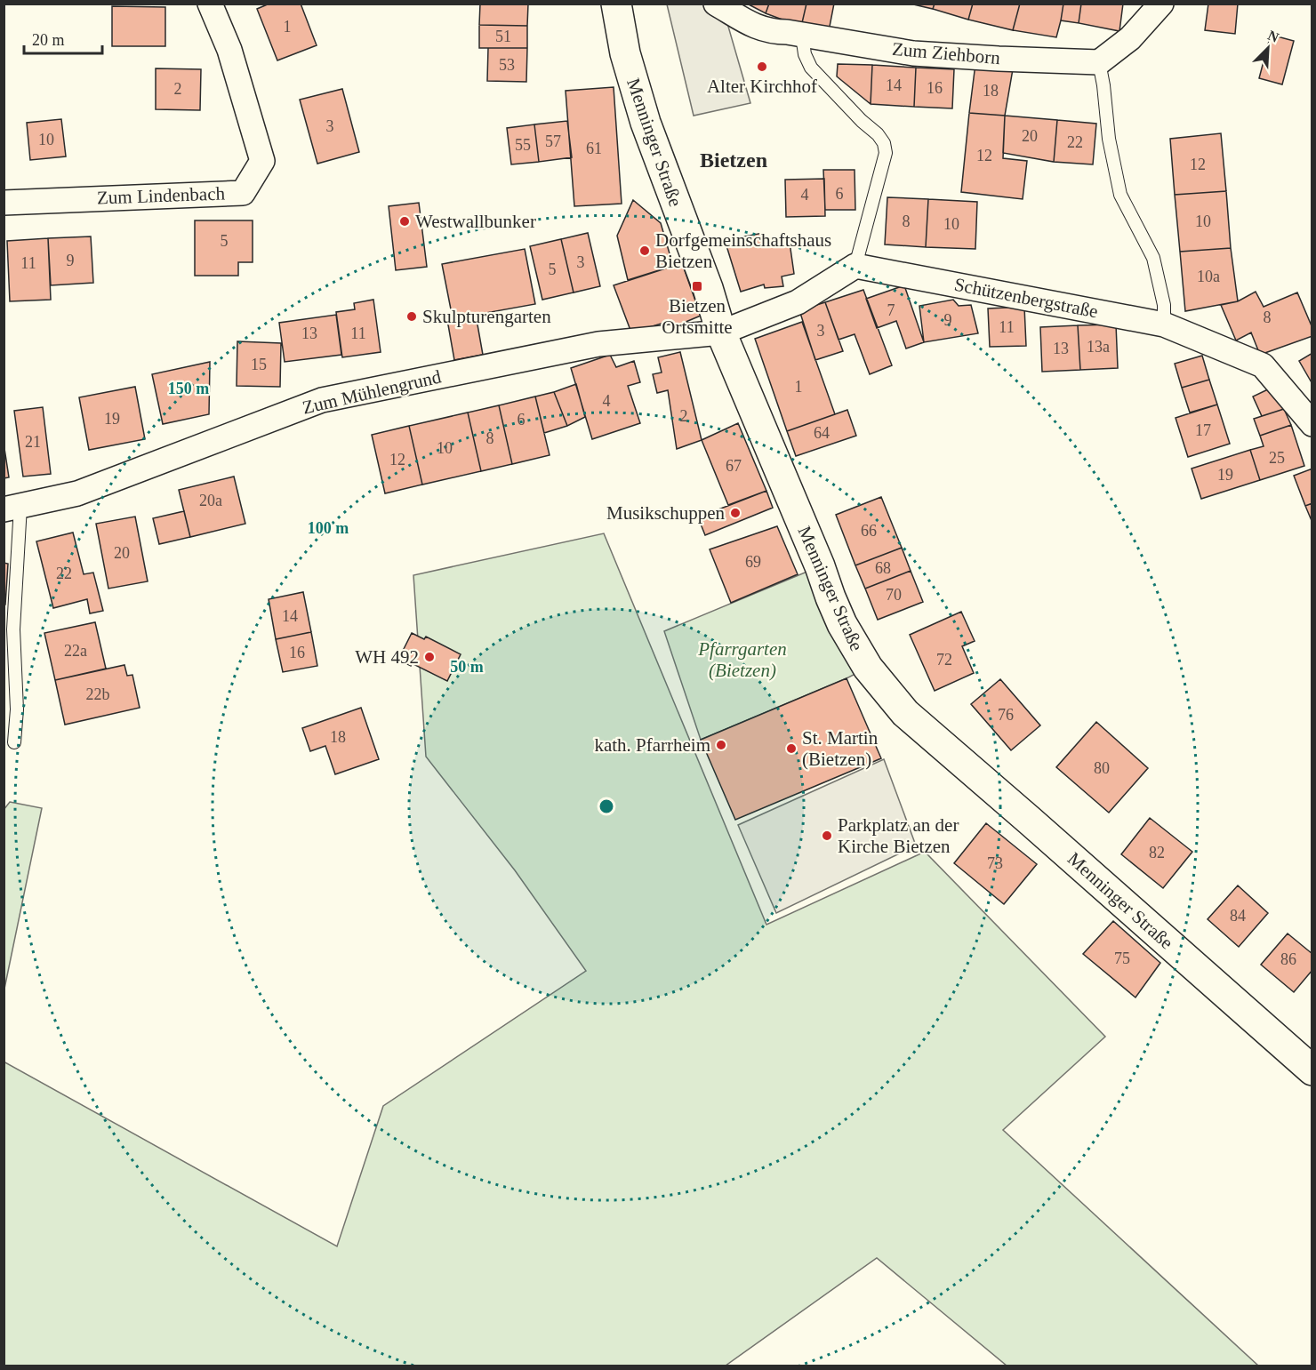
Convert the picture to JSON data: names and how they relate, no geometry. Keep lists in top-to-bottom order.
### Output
{
  "streets": {
    "street": [
      "Zum Ziehborn",
      "Menninger Straße",
      "Zum Lindenbach",
      "Schützenbergstraße",
      "Zum Mühlengrund"
    ]
  },
  "crossings": [
    ["Menninger Straße", "Zum Mühlengrund"]
  ],
  "districts": ["Bietzen"],
  "parks": ["Pfarrgarten (Bietzen)"],
  "places": {
    "other": [
      "Alter Kirchhof",
      "Westwallbunker",
      "Dorfgemeinschaftshaus Bietzen",
      "Skulpturengarten",
      "Musikschuppen",
      "WH 492",
      "kath. Pfarrheim",
      "St. Martin (Bietzen)",
      "Parkplatz an der Kirche Bietzen"
    ],
    "transit": ["Bietzen Ortsmitte"]
  },
  "house_numbers": [
    "1",
    "51",
    "53",
    "14",
    "16",
    "2",
    "18",
    "3",
    "20",
    "10",
    "57",
    "22",
    "55",
    "61",
    "12",
    "12",
    "6",
    "4",
    "8",
    "10",
    "10",
    "5",
    "9",
    "3",
    "11",
    "5",
    "10a",
    "7",
    "8",
    "9",
    "11",
    "3",
    "13",
    "11",
    "13a",
    "13",
    "15",
    "1",
    "4",
    "2",
    "19",
    "6",
    "17",
    "64",
    "8",
    "21",
    "10",
    "25",
    "12",
    "67",
    "19",
    "20a",
    "66",
    "20",
    "69",
    "68",
    "22",
    "70",
    "14",
    "22a",
    "16",
    "72",
    "22b",
    "76",
    "18",
    "80",
    "82",
    "73",
    "84",
    "75",
    "86"
  ],
  "scale_bar": "20 m",
  "north": "top right",
  "rings": ["150 m", "100 m", "50 m"]
}
